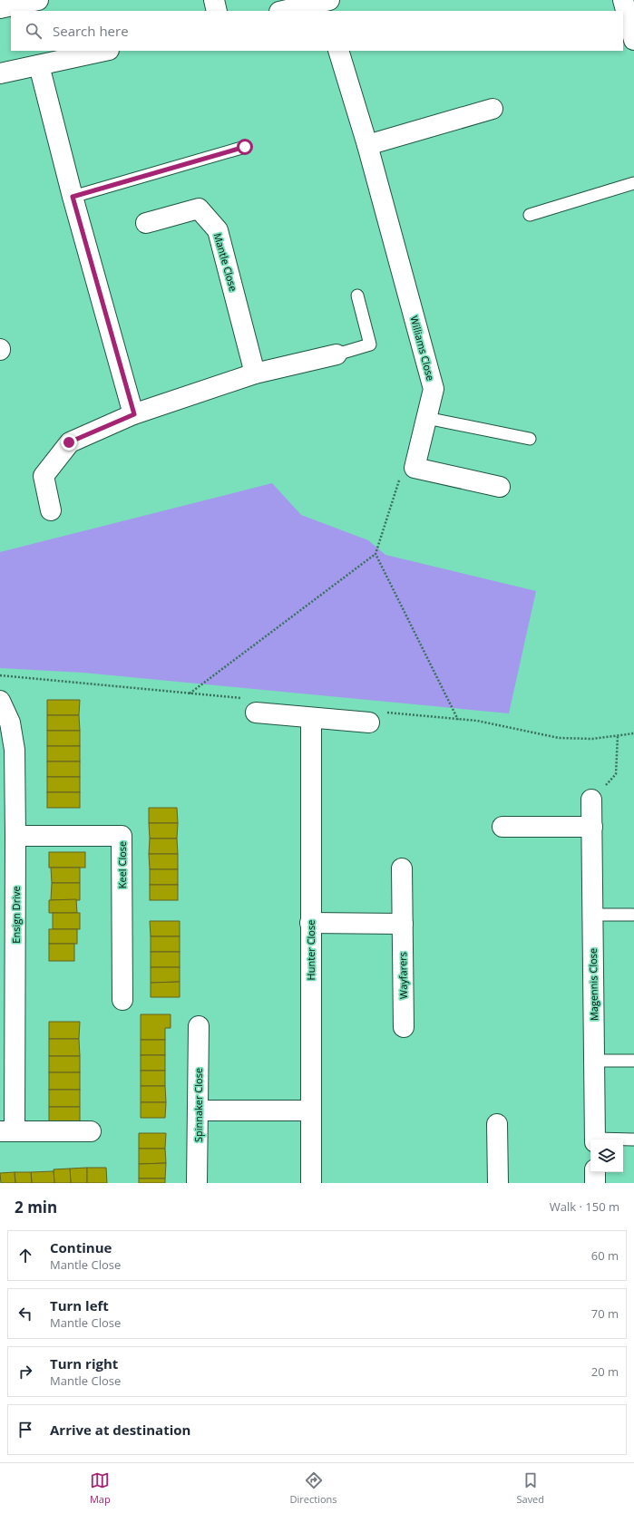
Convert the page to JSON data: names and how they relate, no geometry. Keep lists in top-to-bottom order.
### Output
{
  "streets": {
    "street": [
      "Mantle Close",
      "Williams Close",
      "Keel Close",
      "Ensign Drive",
      "Hunter Close",
      "Wayfarers",
      "Magennis Close",
      "Spinnaker Close"
    ]
  },
  "crossings": [
    ["Keel Close", "Ensign Drive"]
  ],
  "page": {
    "search": "Search here",
    "heading": ["2 min", "Walk · 150 m"],
    "list": [
      ["Continue", "Mantle Close", "60 m"],
      ["Turn left", "Mantle Close", "70 m"],
      ["Turn right", "Mantle Close", "20 m"],
      "Arrive at destination"
    ],
    "nav": ["Map", "Directions", "Saved"]
  }
}
